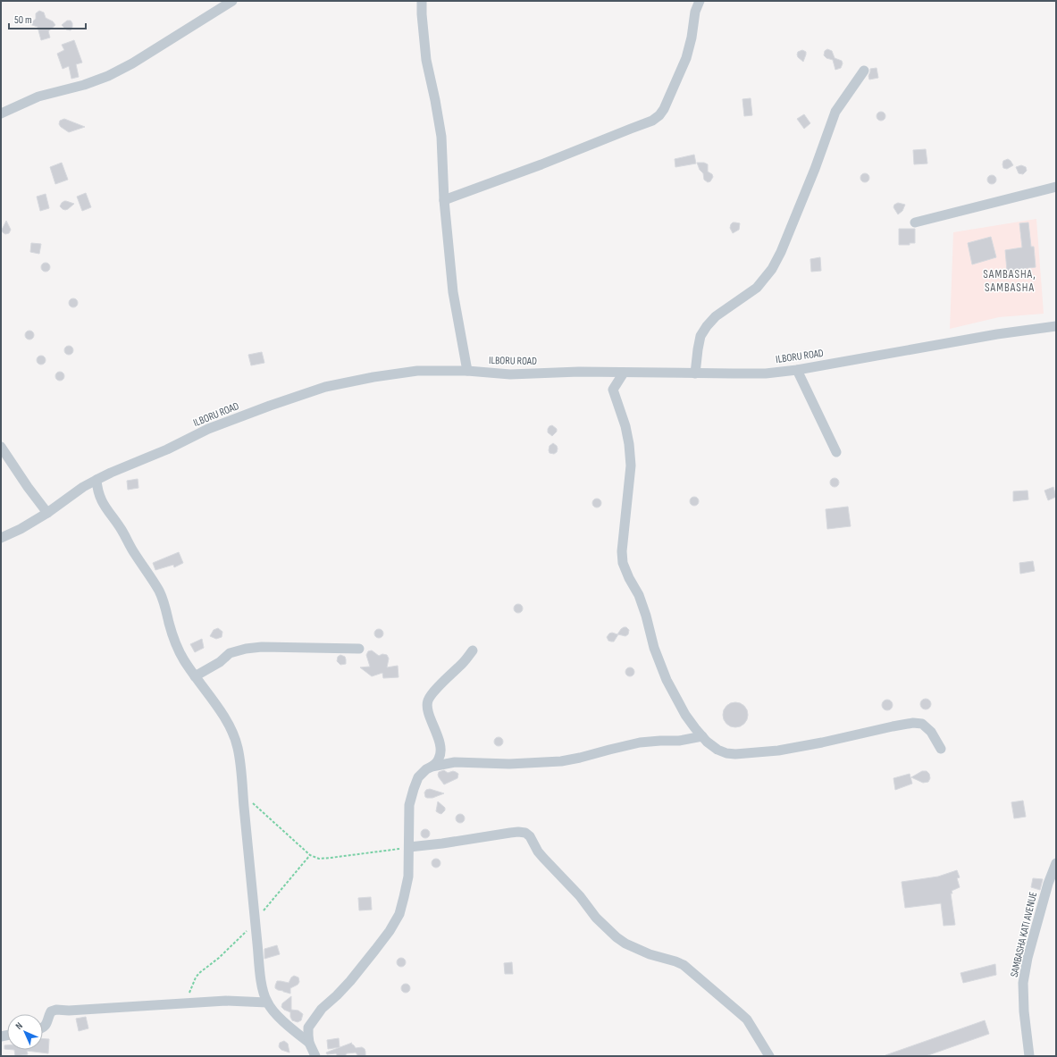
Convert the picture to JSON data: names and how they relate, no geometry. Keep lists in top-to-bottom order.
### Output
{
  "streets": {
    "street": ["ILBORU ROAD", "SAMBASHA KATI AVENUE"]
  },
  "districts": ["SAMBASHA, SAMBASHA"],
  "scale_bar": "50 m",
  "north": "top left"
}
